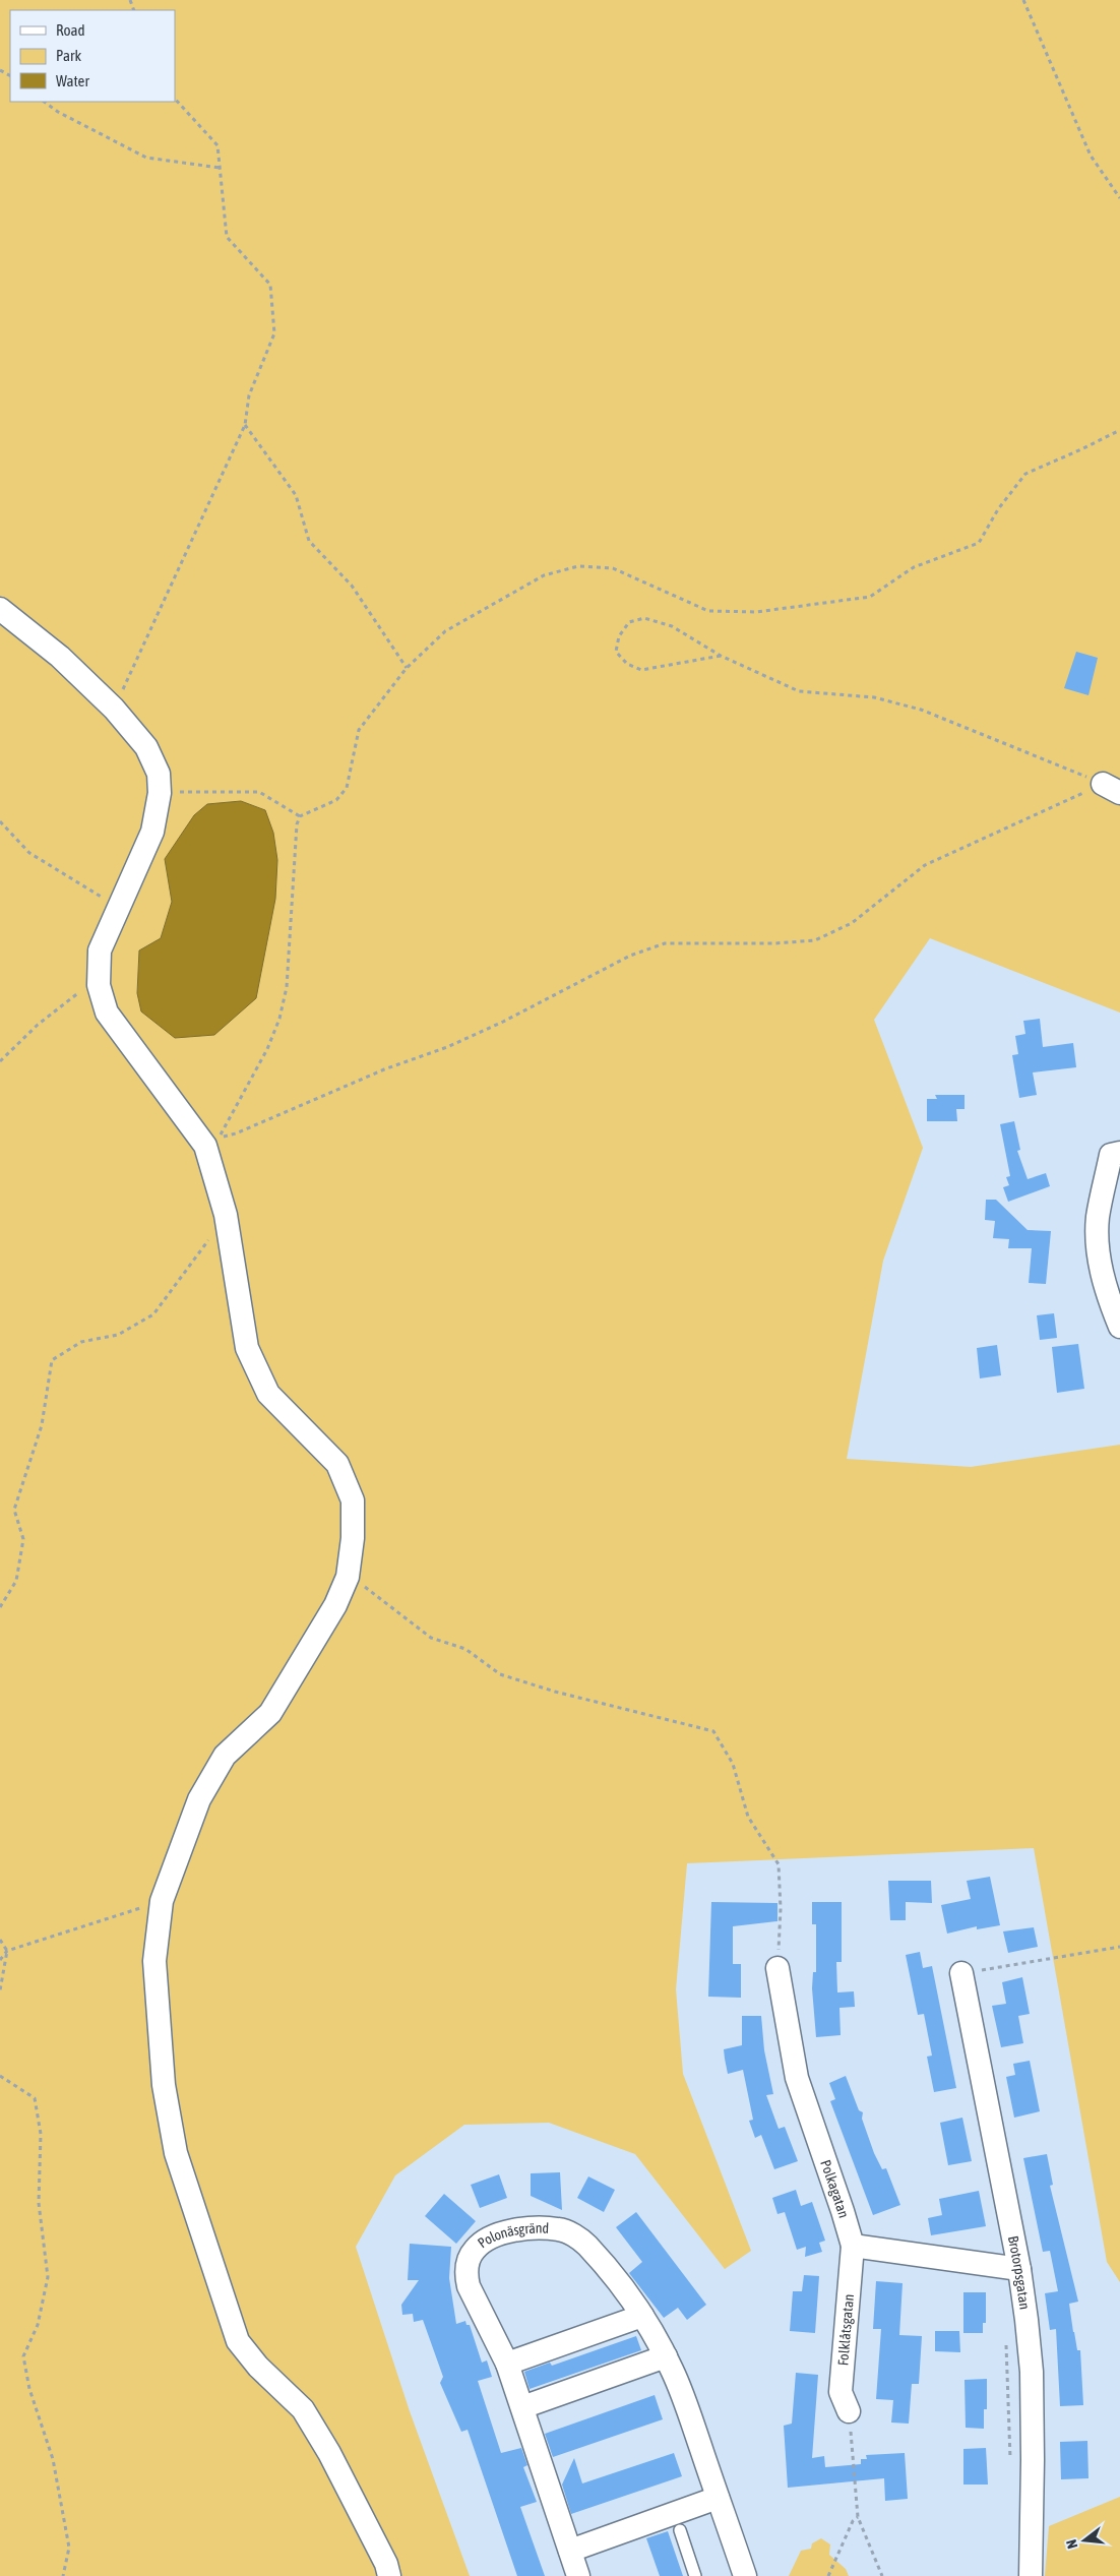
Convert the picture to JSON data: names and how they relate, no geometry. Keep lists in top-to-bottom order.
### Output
{
  "streets": {
    "street": [
      "Polkagatan",
      "Polonäsgränd",
      "Brotorpsgatan",
      "Folklåtsgatan"
    ]
  },
  "crossings": [
    ["Polkagatan", "Folklåtsgatan"]
  ],
  "legend": ["Road", "Park", "Water"],
  "north": "left"
}
